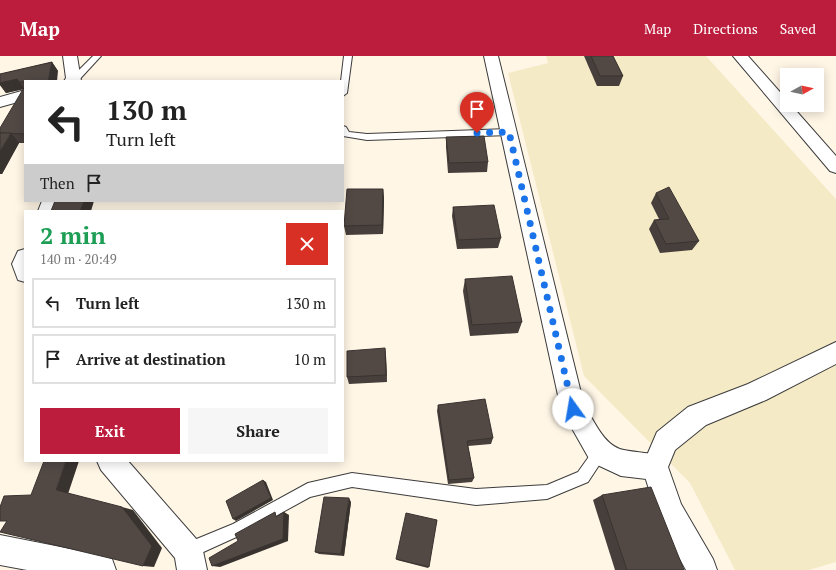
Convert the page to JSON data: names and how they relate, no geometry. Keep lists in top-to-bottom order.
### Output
{
  "north": "right",
  "page": {
    "header": "Map",
    "nav": ["Map", "Directions", "Saved"],
    "turn": ["130 m", "Turn left"],
    "then": "Then",
    "heading": ["2 min", "140 m · 20:49"],
    "list": [
      {
        "name": "Turn left",
        "value": "130 m"
      },
      {
        "name": "Arrive at destination",
        "value": "10 m"
      }
    ],
    "buttons": ["Exit", "Share"]
  }
}
